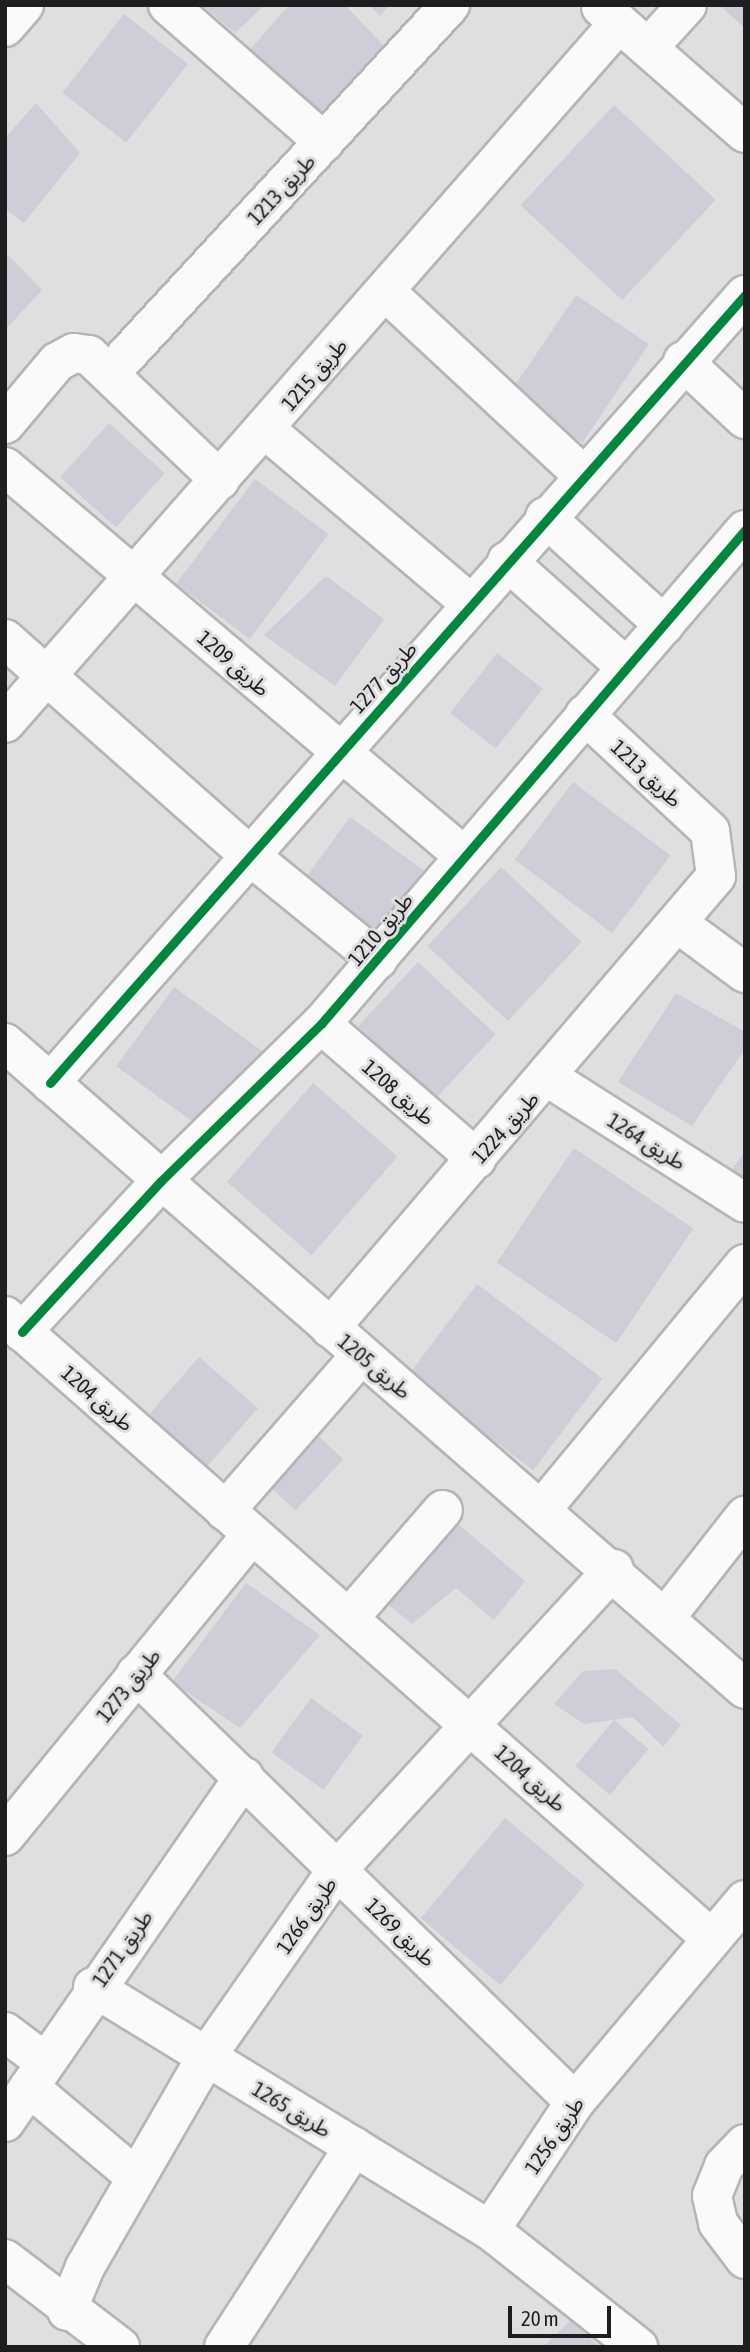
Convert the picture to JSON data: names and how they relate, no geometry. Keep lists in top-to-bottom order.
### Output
{
  "streets": {
    "street": [
      "طريق 1213",
      "طريق 1215",
      "طريق 1209",
      "طريق 1277",
      "طريق 1210",
      "طريق 1208",
      "طريق 1224",
      "طريق 1264",
      "طريق 1205",
      "طريق 1204",
      "طريق 1273",
      "طريق 1266",
      "طريق 1269",
      "طريق 1271",
      "طريق 1265",
      "طريق 1256"
    ]
  },
  "crossings": [
    ["طريق 1213", "طريق 1210"],
    ["طريق 1213", "طريق 1224"],
    ["طريق 1215", "طريق 1209"],
    ["طريق 1209", "طريق 1277"],
    ["طريق 1209", "طريق 1210"],
    ["طريق 1277", "طريق 1205"],
    ["طريق 1210", "طريق 1208"],
    ["طريق 1210", "طريق 1205"],
    ["طريق 1210", "طريق 1204"],
    ["طريق 1208", "طريق 1224"],
    ["طريق 1224", "طريق 1264"],
    ["طريق 1224", "طريق 1205"],
    ["طريق 1205", "طريق 1273"],
    ["طريق 1205", "طريق 1266"],
    ["طريق 1204", "طريق 1273"],
    ["طريق 1204", "طريق 1266"],
    ["طريق 1204", "طريق 1256"],
    ["طريق 1273", "طريق 1269"],
    ["طريق 1266", "طريق 1269"],
    ["طريق 1266", "طريق 1265"],
    ["طريق 1269", "طريق 1271"],
    ["طريق 1269", "طريق 1256"],
    ["طريق 1271", "طريق 1265"],
    ["طريق 1265", "طريق 1256"]
  ],
  "scale_bar": "20 m"
}
